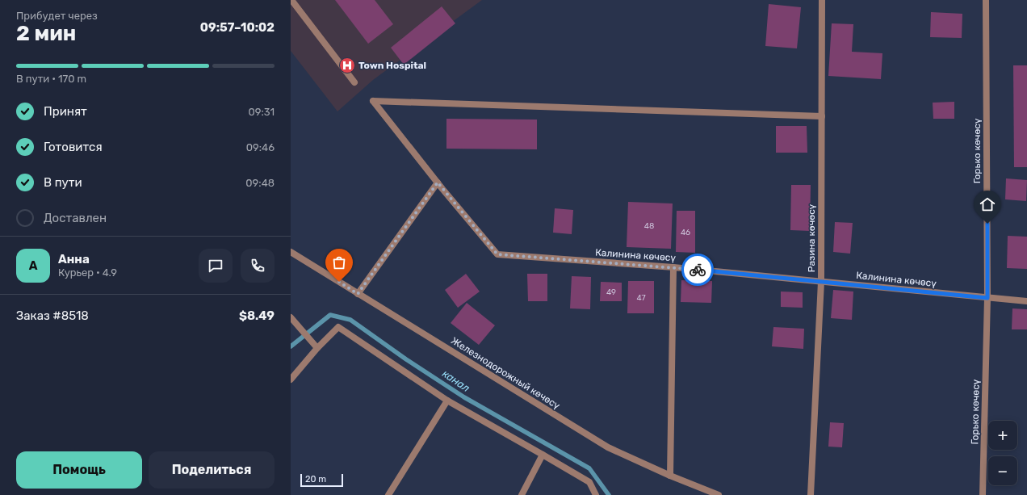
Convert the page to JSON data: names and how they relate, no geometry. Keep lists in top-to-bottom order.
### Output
{
  "streets": {
    "street": [
      "Горько көчөсү",
      "Разина көчөсү",
      "Калинина көчөсү",
      "Железнодорожный көчөсү"
    ]
  },
  "crossings": [
    ["Горько көчөсү", "Калинина көчөсү"],
    ["Разина көчөсү", "Калинина көчөсү"]
  ],
  "water": ["канал"],
  "places": {
    "hospital": ["Town Hospital"]
  },
  "house_numbers": [
    "48",
    "46",
    "49",
    "47"
  ],
  "scale_bar": "20 m",
  "page": {
    "heading": ["2 мин", "Прибудет через", "09:57–10:02"],
    "panel": [
      "Анна",
      "Курьер · 4.9",
      "Заказ #8518",
      "$8.49"
    ],
    "bar": "В пути · 170 m",
    "list": [
      ["Принят", "09:31"],
      ["Готовится", "09:46"],
      ["В пути", "09:48"],
      "Доставлен"
    ],
    "round": "А",
    "map_buttons": ["+", "−"],
    "buttons": ["Помощь", "Поделиться"],
    "scale": "20 m"
  }
}
